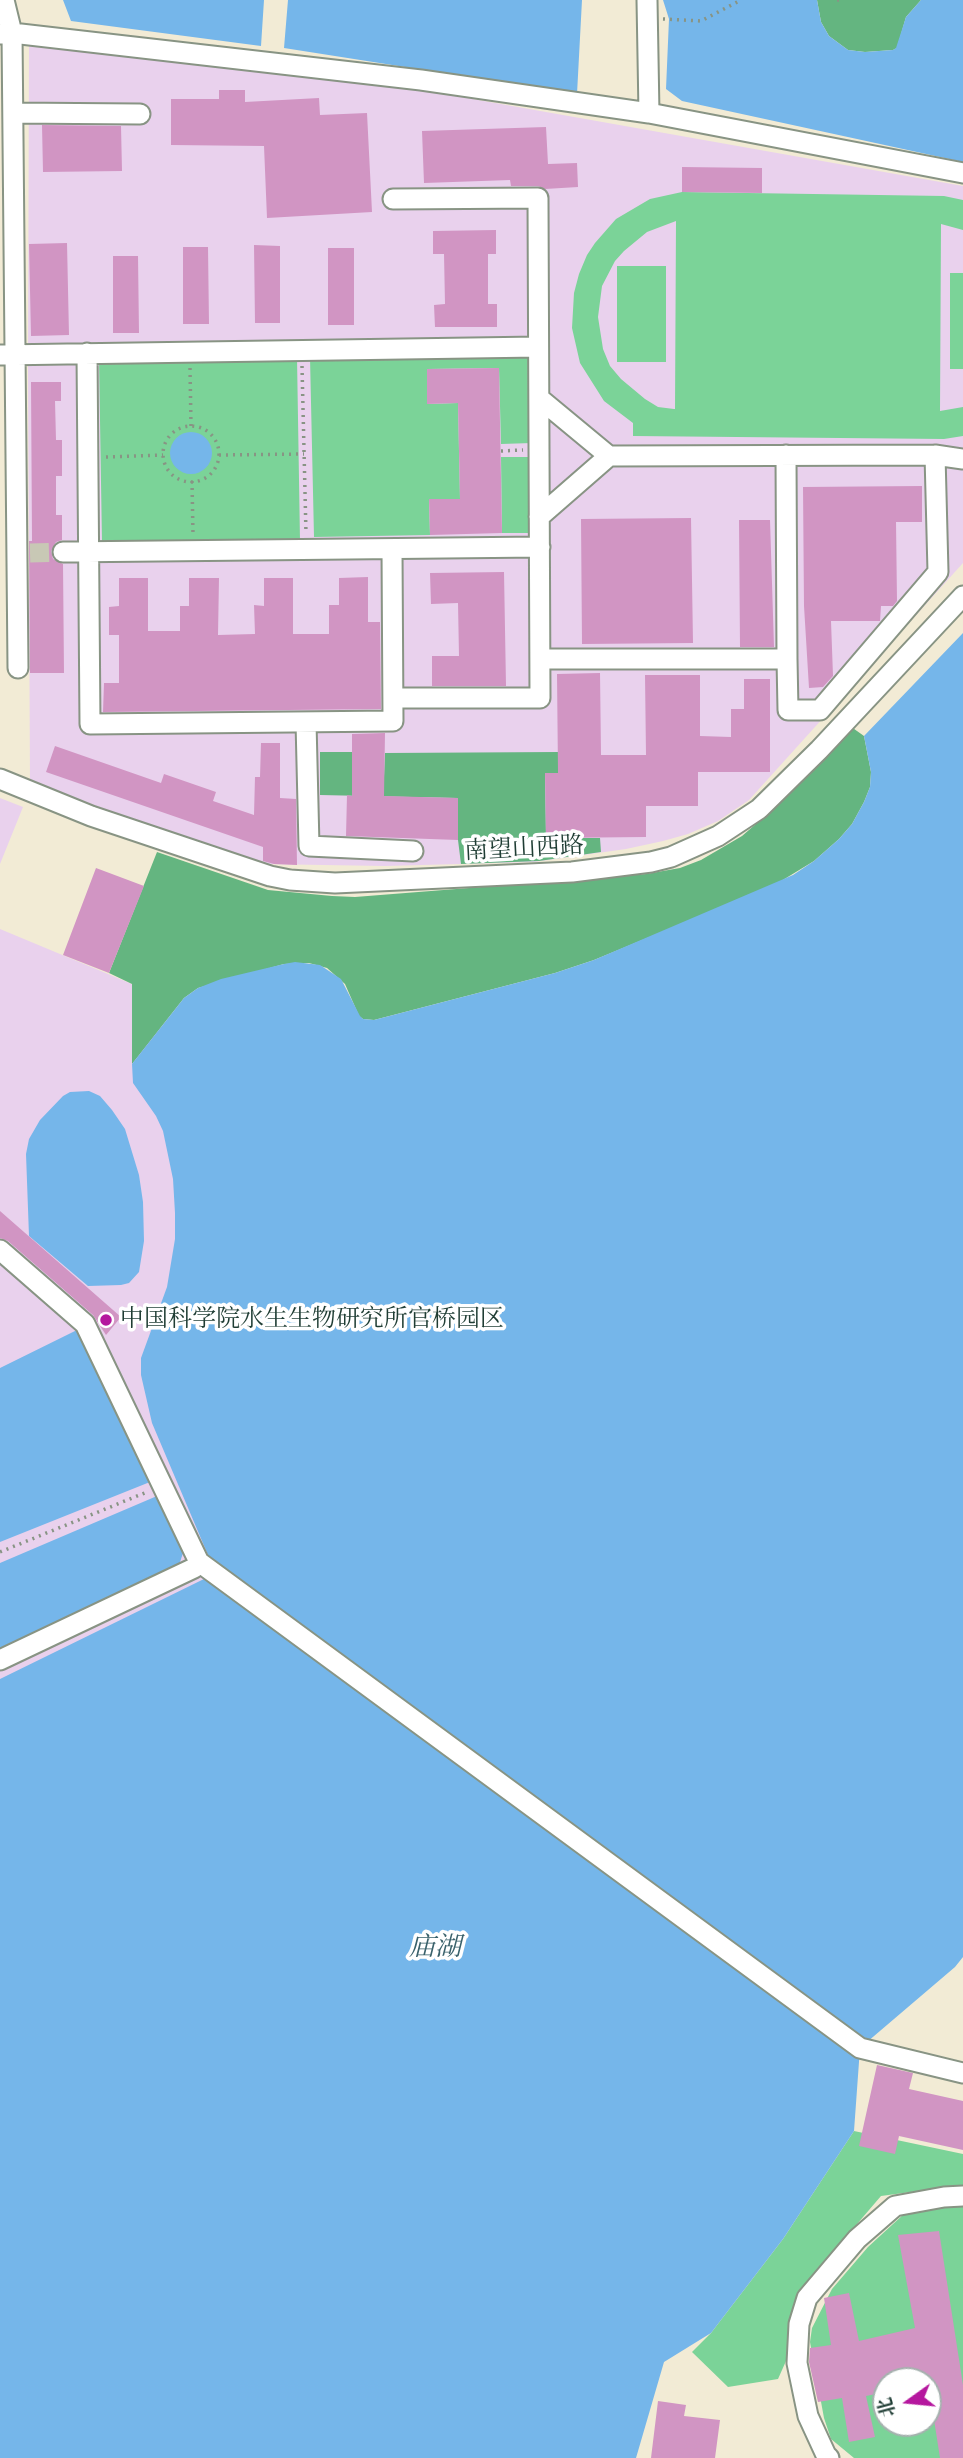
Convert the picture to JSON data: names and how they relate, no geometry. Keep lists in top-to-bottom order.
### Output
{
  "streets": {
    "street": ["南望山西路"]
  },
  "water": ["庙湖"],
  "places": ["中国科学院水生生物研究所官桥园区"],
  "north": "left"
}
